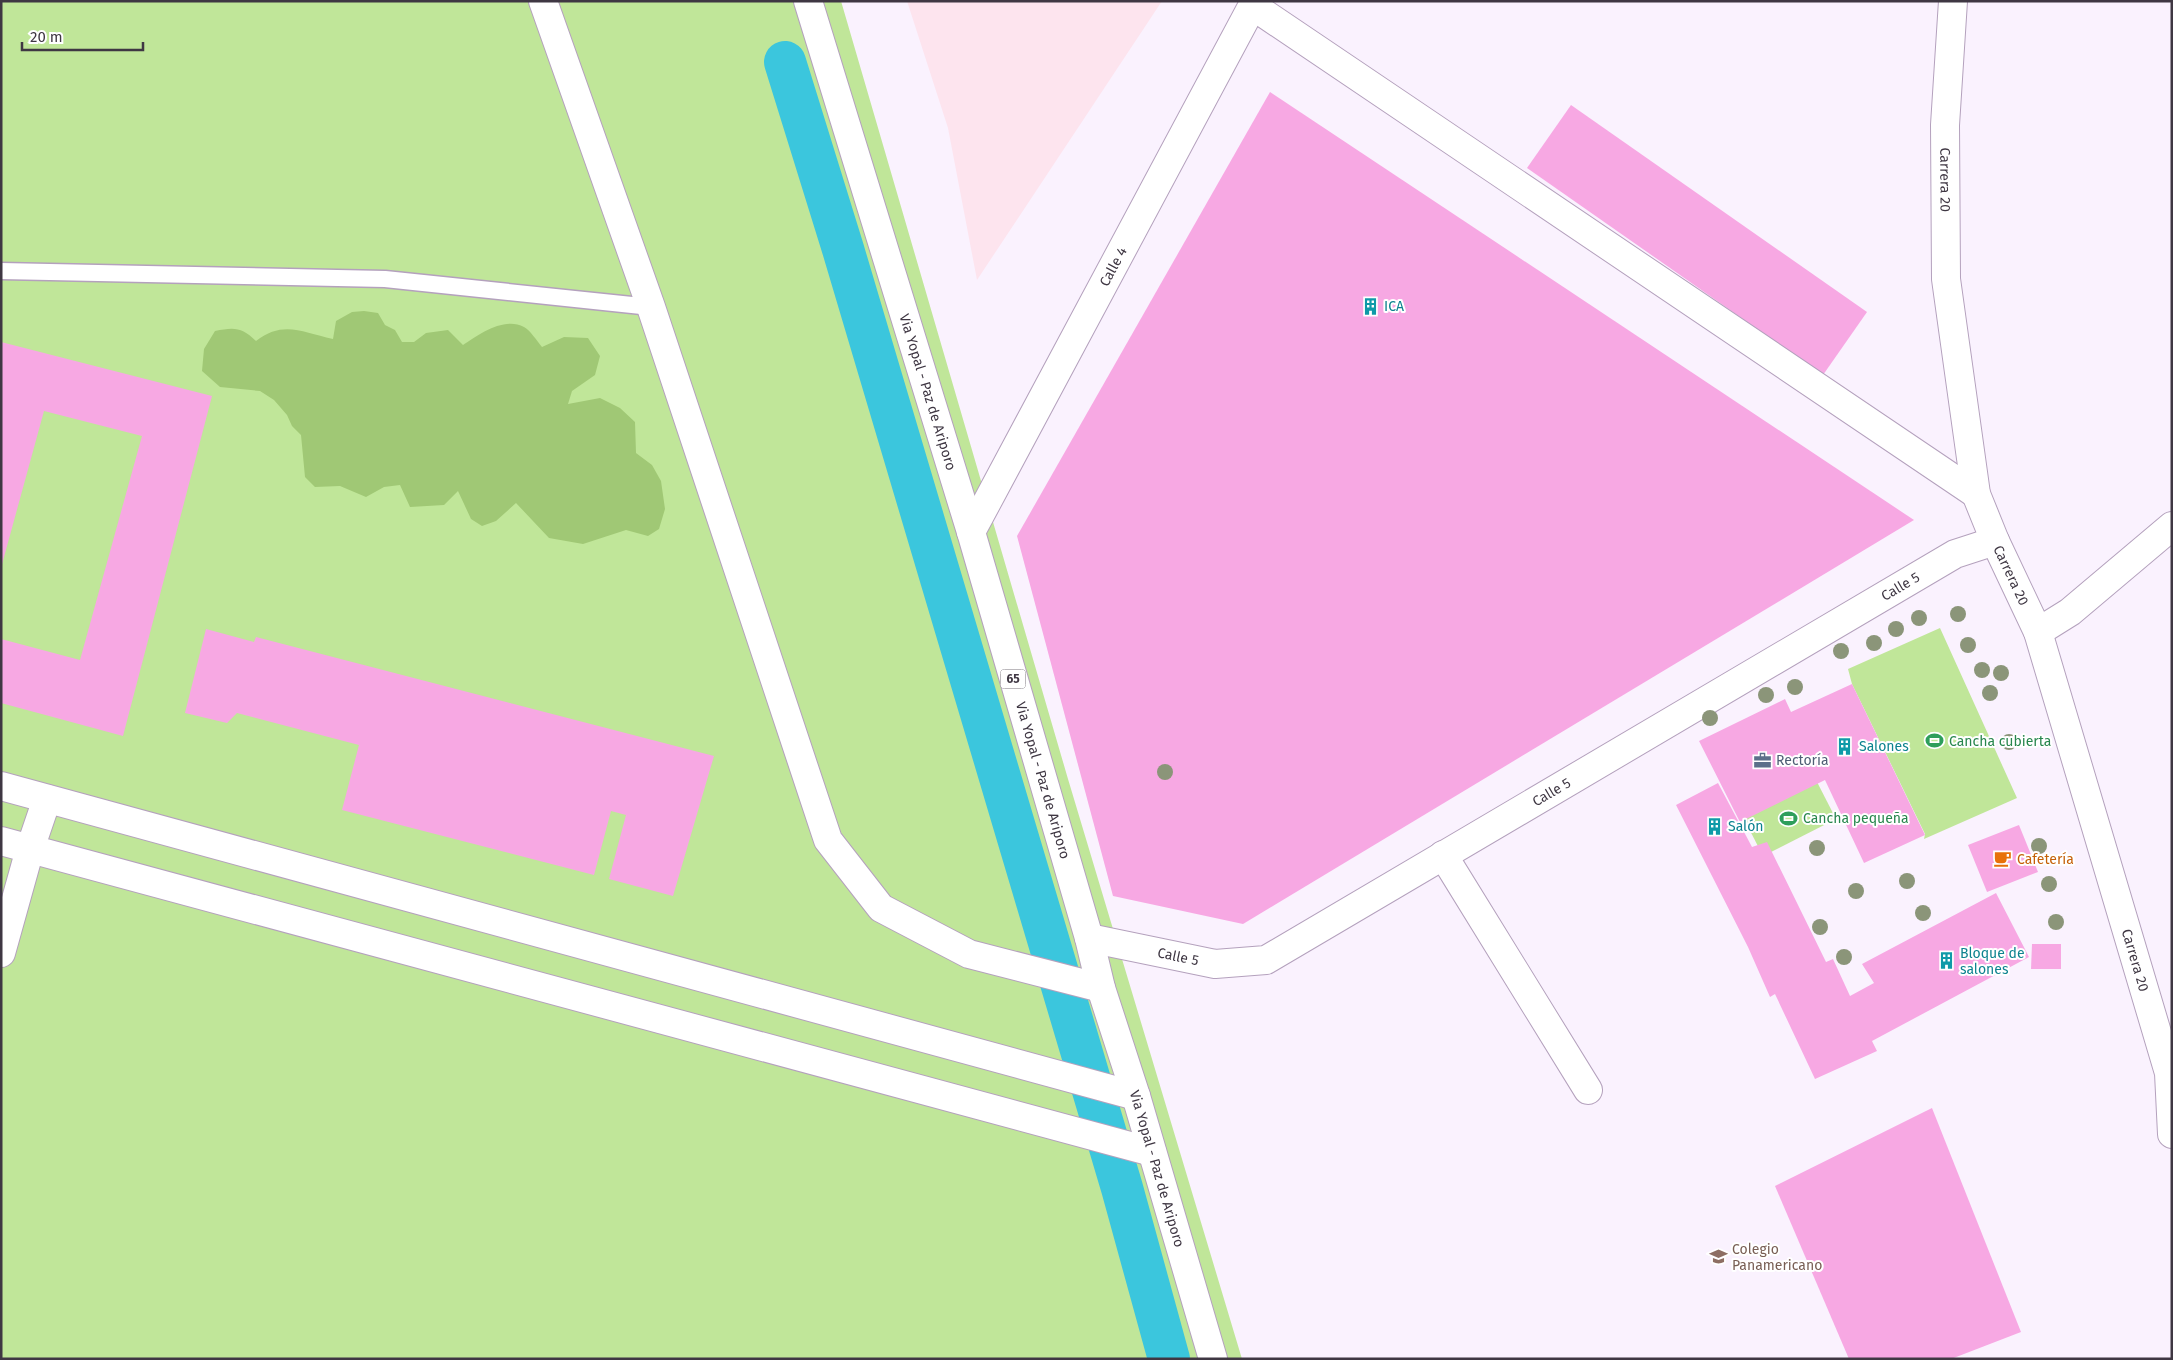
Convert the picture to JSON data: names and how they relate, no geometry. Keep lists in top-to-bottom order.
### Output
{
  "streets": {
    "street": [
      "Carrera 20",
      "Calle 4",
      "Via Yopal - Paz de Ariporo",
      "Calle 5",
      "65"
    ]
  },
  "crossings": [
    ["Carrera 20", "Calle 5"],
    ["Calle 4", "Via Yopal - Paz de Ariporo"],
    ["Via Yopal - Paz de Ariporo", "Calle 5"]
  ],
  "places": {
    "building": [
      "ICA",
      "Salones",
      "Salón",
      "Bloque de salones"
    ],
    "sports": ["Cancha cubierta", "Cancha pequeña"],
    "office": ["Rectoría"],
    "cafe": ["Cafetería"],
    "school or university": ["Colegio Panamericano"]
  },
  "scale_bar": "20 m"
}
